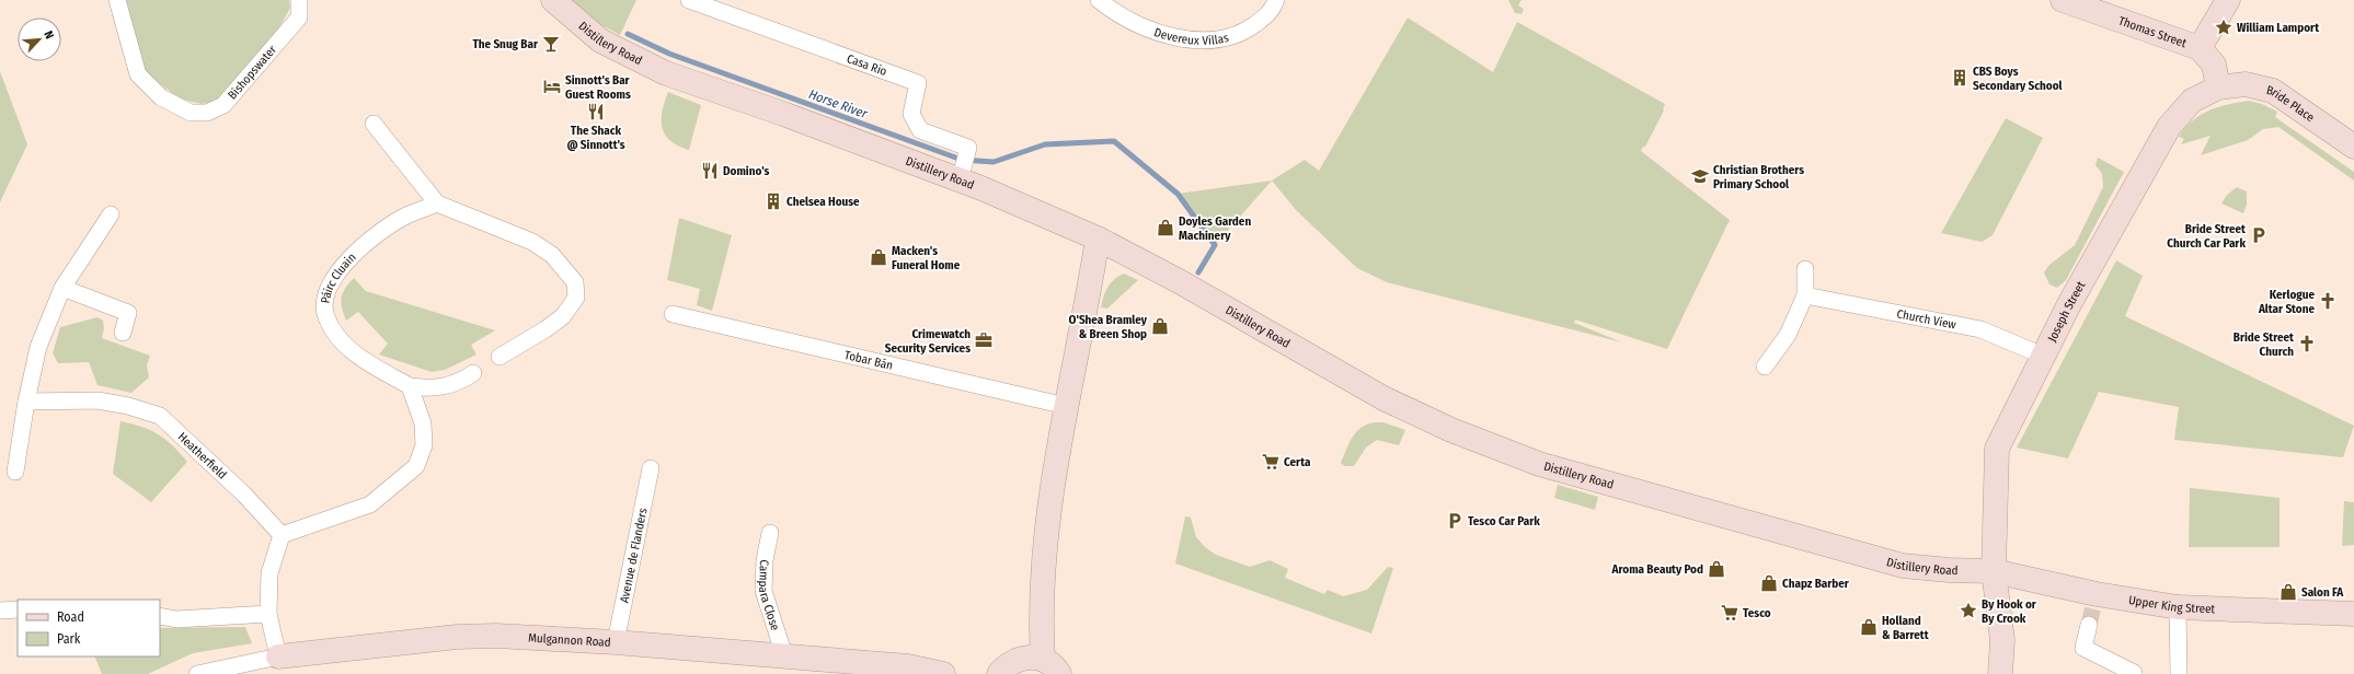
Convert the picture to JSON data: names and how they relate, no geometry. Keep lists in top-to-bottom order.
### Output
{
  "streets": {
    "main road": [
      "Thomas Street",
      "Distillery Road",
      "Bride Place",
      "Joseph Street",
      "Upper King Street",
      "Mulgannon Road"
    ],
    "street": [
      "Devereux Villas",
      "Casa Rio",
      "Bishopswater",
      "Páirc Cluain",
      "Church View",
      "Tobar Bán",
      "Heatherfield",
      "Avenue de Flanders",
      "Campara Close"
    ]
  },
  "crossings": [
    ["Thomas Street", "Bride Place"],
    ["Thomas Street", "Joseph Street"],
    ["Distillery Road", "Casa Rio"],
    ["Distillery Road", "Joseph Street"],
    ["Distillery Road", "Upper King Street"],
    ["Bride Place", "Joseph Street"],
    ["Joseph Street", "Church View"],
    ["Joseph Street", "Upper King Street"],
    ["Avenue de Flanders", "Mulgannon Road"],
    ["Campara Close", "Mulgannon Road"]
  ],
  "water": ["Horse River"],
  "places": {
    "place": ["William Lamport", "By Hook or By Crook"],
    "bar": ["The Snug Bar"],
    "building": ["CBS Boys Secondary School", "Chelsea House"],
    "hotel": ["Sinnott's Bar Guest Rooms"],
    "restaurant": ["The Shack @ Sinnott's", "Domino's"],
    "school or university": ["Christian Brothers Primary School"],
    "shop": [
      "Doyles Garden Machinery",
      "Macken's Funeral Home",
      "O'Shea Bramley & Breen Shop",
      "Aroma Beauty Pod",
      "Chapz Barber",
      "Salon FA",
      "Holland & Barrett"
    ],
    "parking": ["Bride Street Church Car Park", "Tesco Car Park"],
    "church": ["Kerlogue Altar Stone", "Bride Street Church"],
    "office": ["Crimewatch Security Services"],
    "supermarket": ["Certa", "Tesco"]
  },
  "legend": ["Road", "Park"],
  "north": "top right"
}
